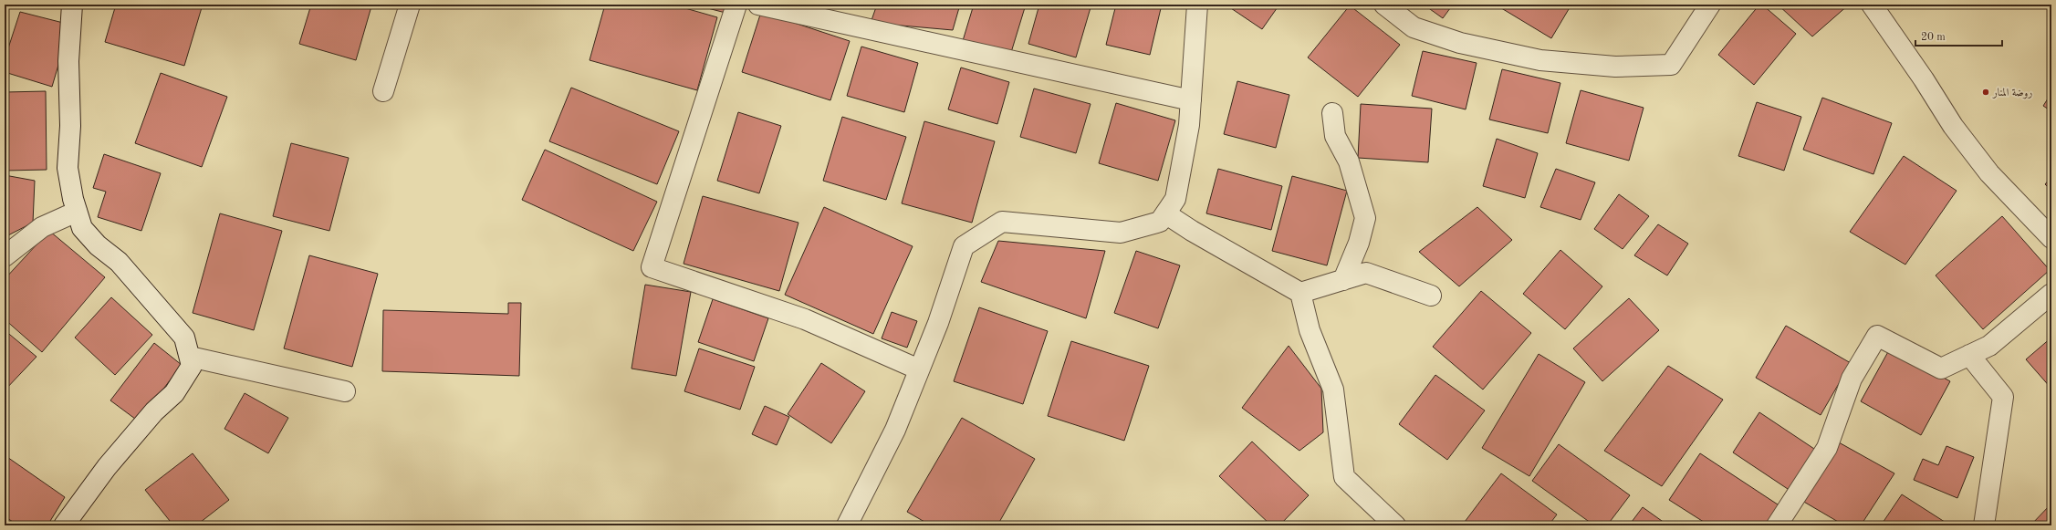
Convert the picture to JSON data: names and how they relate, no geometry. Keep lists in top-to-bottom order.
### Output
{
  "places": ["روضة المنار"],
  "scale_bar": "20 m"
}
